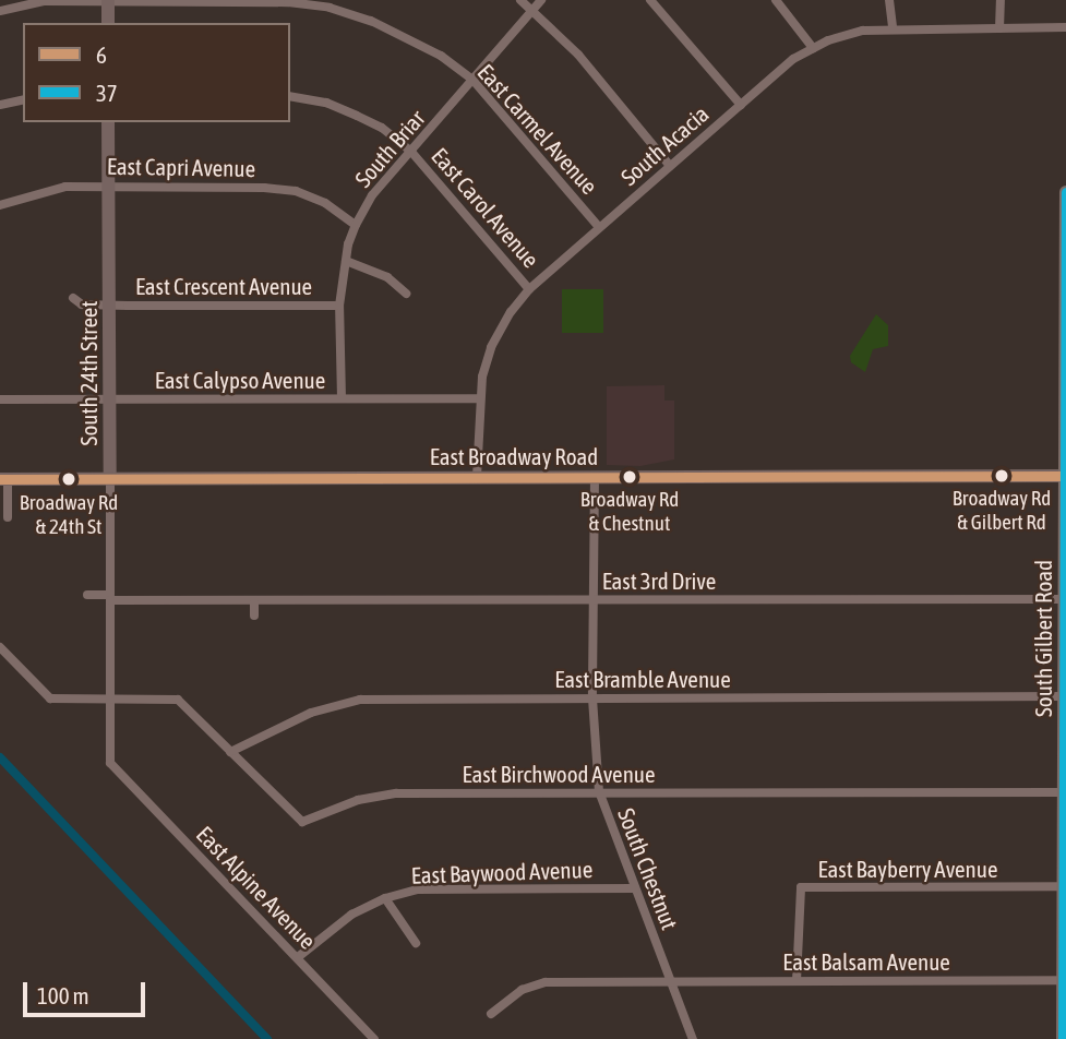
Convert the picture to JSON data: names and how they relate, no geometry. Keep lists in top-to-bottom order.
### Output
{
  "streets": {
    "main road": ["South 24th Street", "East Broadway Road", "South Gilbert Road"],
    "street": [
      "East Carmel Avenue",
      "South Acacia",
      "South Briar",
      "East Capri Avenue",
      "East Carol Avenue",
      "East Crescent Avenue",
      "East Calypso Avenue",
      "East 3rd Drive",
      "East Bramble Avenue",
      "East Birchwood Avenue",
      "South Chestnut",
      "East Bayberry Avenue",
      "East Baywood Avenue",
      "East Alpine Avenue",
      "East Balsam Avenue"
    ]
  },
  "crossings": [
    ["East Carmel Avenue", "South Acacia"],
    ["East Carmel Avenue", "South Briar"],
    ["South Acacia", "East Carol Avenue"],
    ["South Acacia", "East Calypso Avenue"],
    ["South Acacia", "East Broadway Road"],
    ["South Briar", "East Capri Avenue"],
    ["South Briar", "East Carol Avenue"],
    ["South Briar", "East Crescent Avenue"],
    ["South Briar", "East Calypso Avenue"],
    ["East Capri Avenue", "South 24th Street"],
    ["East Crescent Avenue", "South 24th Street"],
    ["South 24th Street", "East Calypso Avenue"],
    ["South 24th Street", "East Broadway Road"],
    ["South 24th Street", "East 3rd Drive"],
    ["South 24th Street", "East Birchwood Avenue"],
    ["South 24th Street", "East Alpine Avenue"],
    ["East Broadway Road", "South Gilbert Road"],
    ["East Broadway Road", "South Chestnut"],
    ["East 3rd Drive", "South Gilbert Road"],
    ["East 3rd Drive", "South Chestnut"],
    ["South Gilbert Road", "East Bramble Avenue"],
    ["South Gilbert Road", "East Birchwood Avenue"],
    ["South Gilbert Road", "East Bayberry Avenue"],
    ["South Gilbert Road", "East Balsam Avenue"],
    ["East Bramble Avenue", "East Birchwood Avenue"],
    ["East Bramble Avenue", "South Chestnut"],
    ["East Birchwood Avenue", "South Chestnut"],
    ["South Chestnut", "East Baywood Avenue"],
    ["South Chestnut", "East Balsam Avenue"],
    ["East Bayberry Avenue", "East Balsam Avenue"],
    ["East Baywood Avenue", "East Alpine Avenue"]
  ],
  "places": ["Broadway Rd & Gilbert Rd", "Broadway Rd & Chestnut", "Broadway Rd & 24th St"],
  "lines": ["transit line 37", "transit line 6"],
  "legend": ["6", "37"],
  "scale_bar": "100 m"
}
